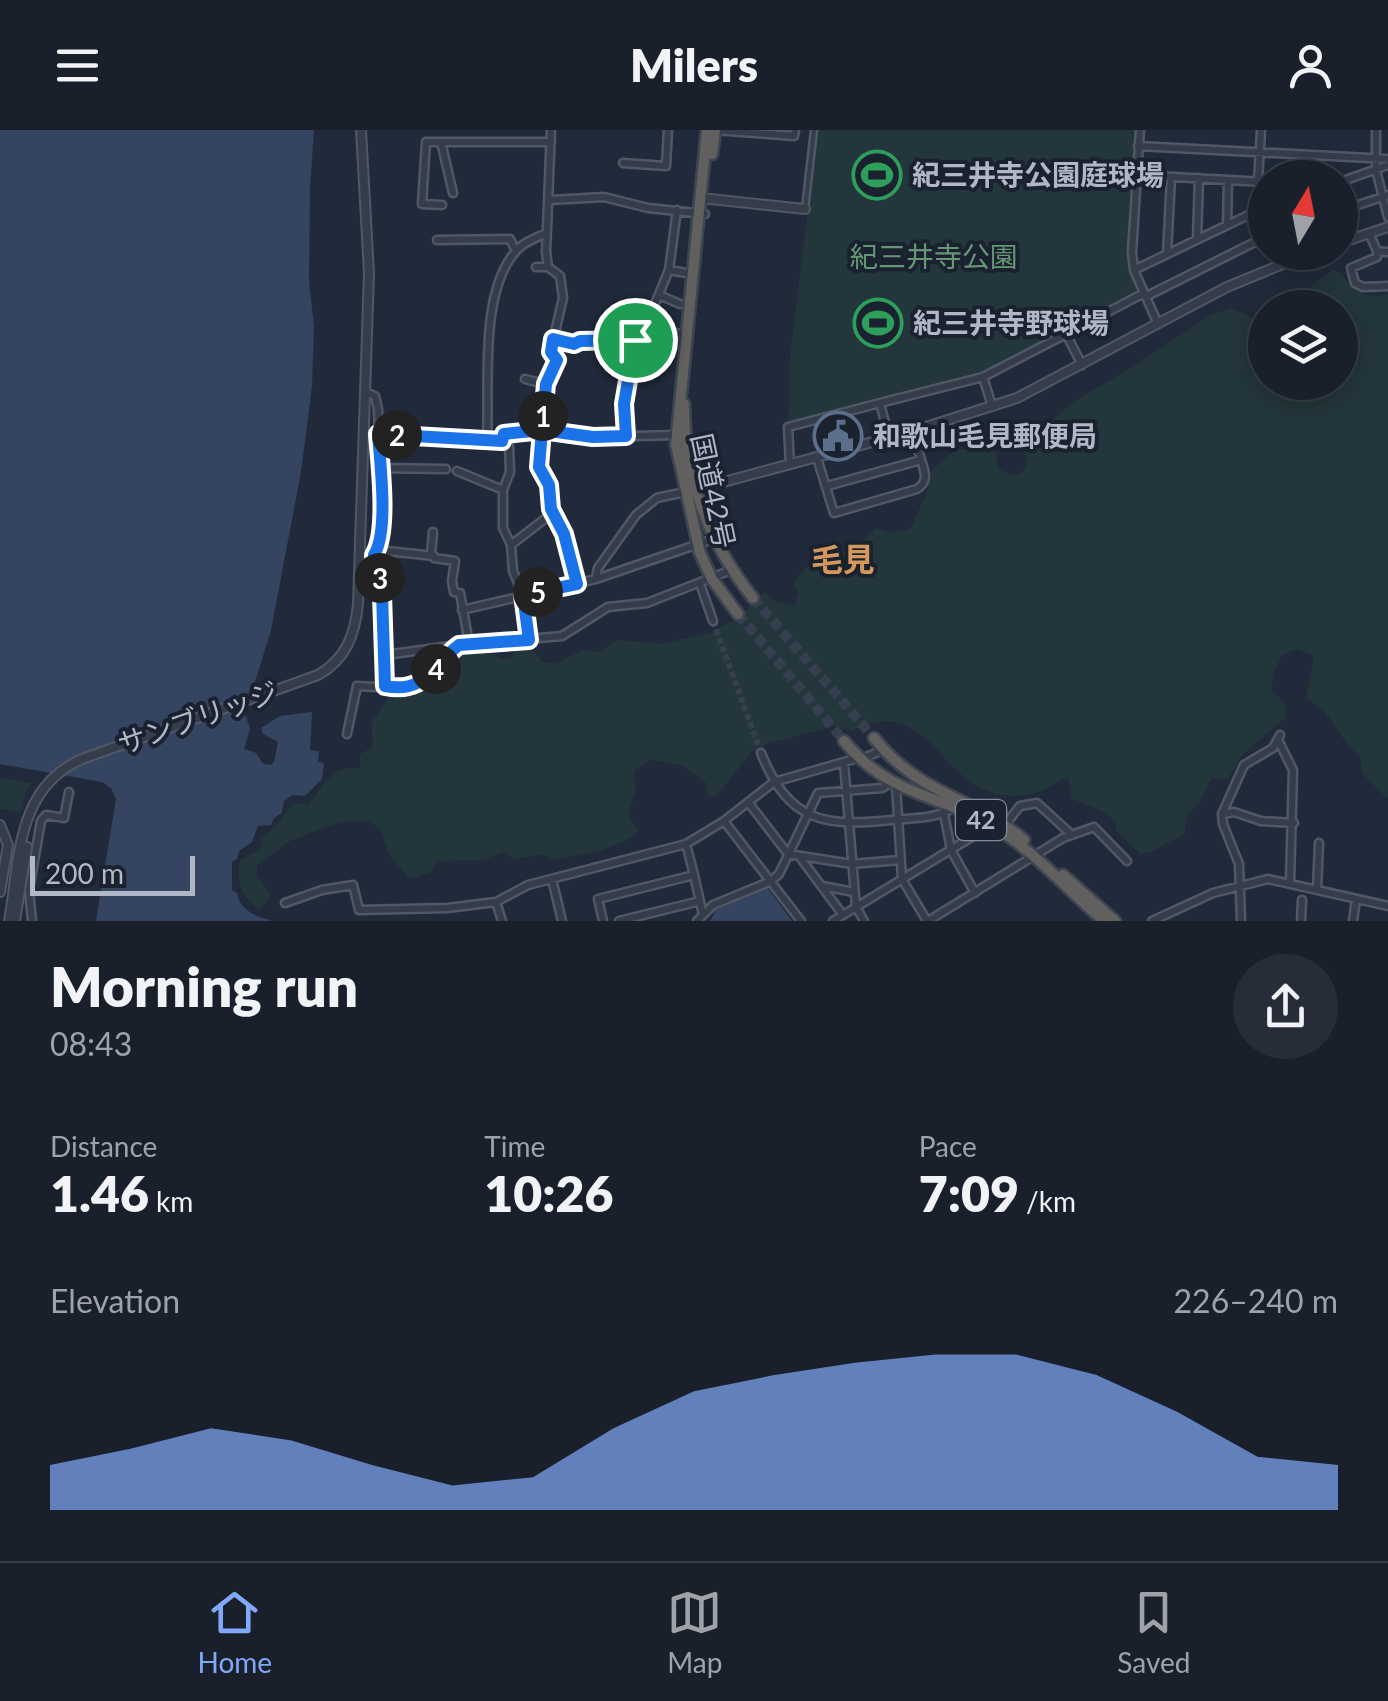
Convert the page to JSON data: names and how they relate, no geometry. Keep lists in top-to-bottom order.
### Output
{
  "streets": {
    "highway": ["国道42号", "42"],
    "street": ["サンブリッジ"]
  },
  "districts": ["毛見"],
  "parks": ["紀三井寺公園"],
  "places": {
    "sports": ["紀三井寺公園庭球場", "紀三井寺野球場"],
    "public building": ["和歌山毛見郵便局"]
  },
  "scale_bar": "200 m",
  "north": "top",
  "page": {
    "header": "Milers",
    "pins": [
      "1",
      "2",
      "3",
      "5",
      "4"
    ],
    "scale": "200 m",
    "heading": ["Morning run", "08:43"],
    "stats": [
      ["Distance", "1.46 km"],
      ["Time", "10:26"],
      ["Pace", "7:09 /km"]
    ],
    "chart": ["Elevation", "226–240 m"],
    "tabs": ["Home", "Map", "Saved"]
  }
}
